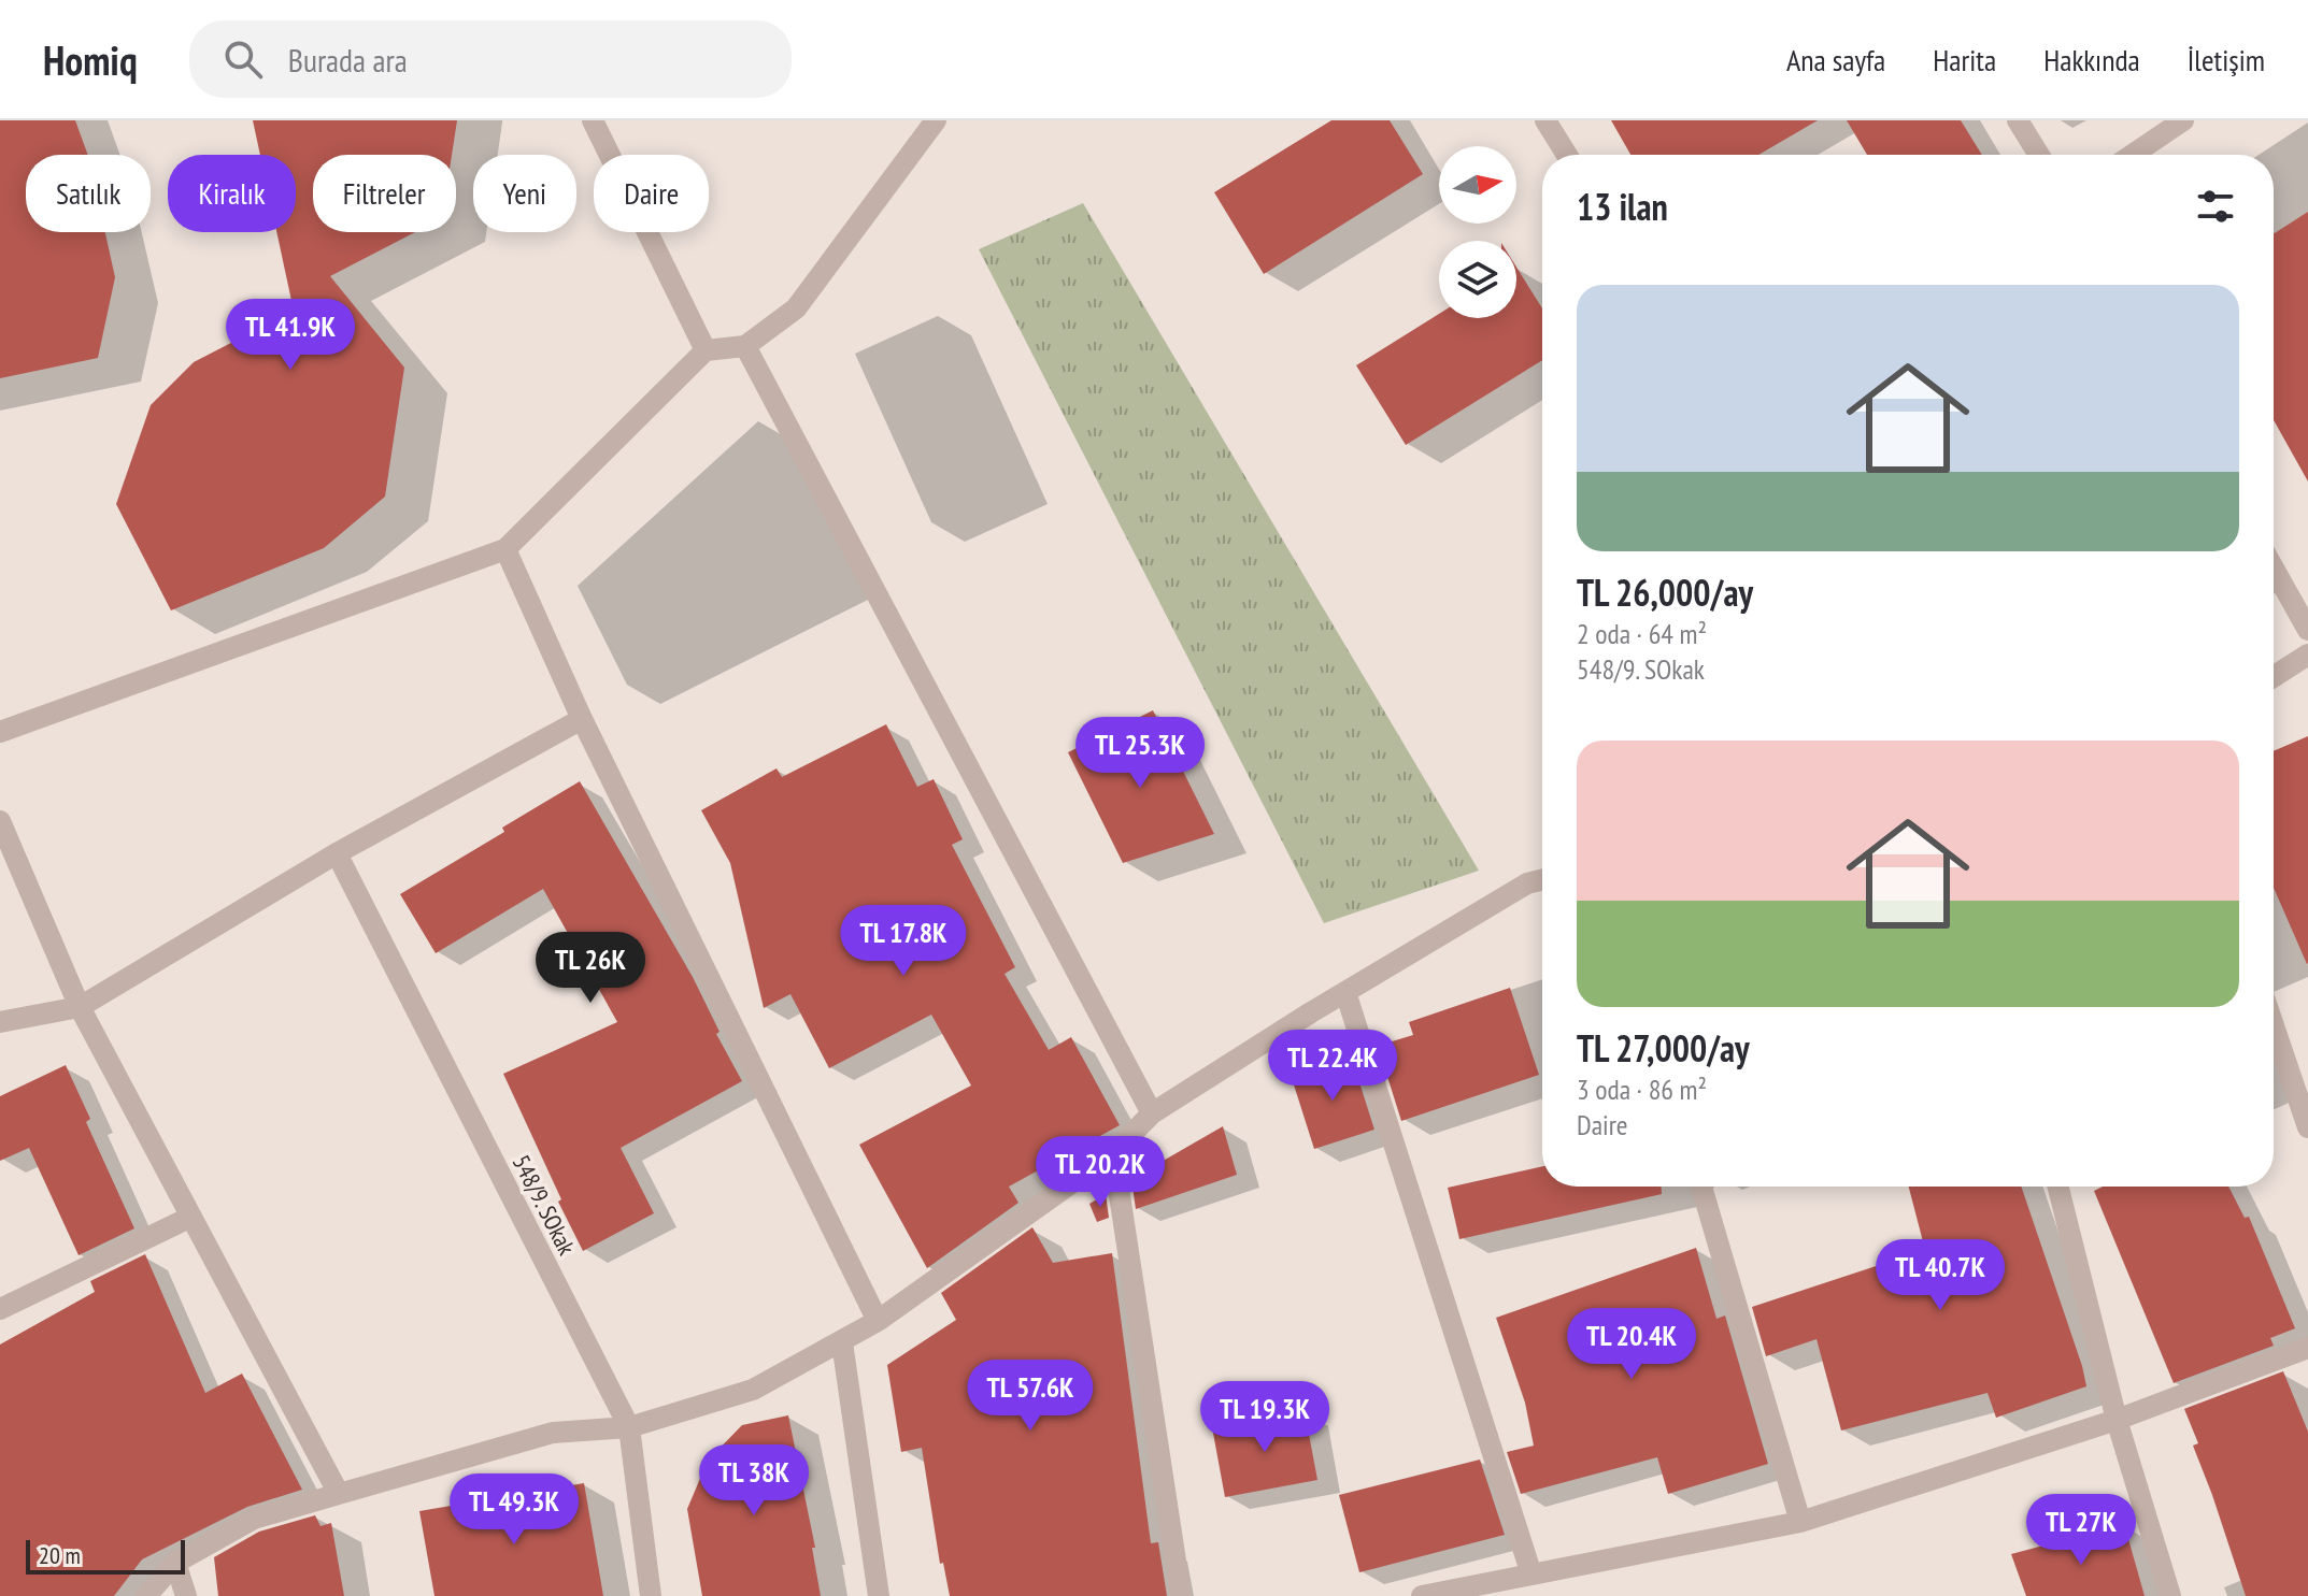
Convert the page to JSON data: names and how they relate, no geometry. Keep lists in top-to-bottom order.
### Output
{
  "streets": {
    "street": ["548/9. SOkak"]
  },
  "scale_bar": "20 m",
  "north": "right",
  "page": {
    "header": "Homiq",
    "search": "Burada ara",
    "nav": [
      "Ana sayfa",
      "Harita",
      "Hakkında",
      "İletişim"
    ],
    "chip": [
      "Satılık",
      "Kiralık",
      "Filtreler",
      "Yeni",
      "Daire"
    ],
    "heading": "13 ilan",
    "list": [
      {
        "name": "TL 26,000/ay",
        "note": "2 oda · 64 m² · 548/9. SOkak"
      },
      {
        "name": "TL 27,000/ay",
        "note": "3 oda · 86 m² · Daire"
      }
    ],
    "price": [
      "TL 41.9K",
      "TL 25.3K",
      "TL 17.8K",
      "TL 26K",
      "TL 22.4K",
      "TL 20.2K",
      "TL 40.7K",
      "TL 20.4K",
      "TL 57.6K",
      "TL 19.3K",
      "TL 38K",
      "TL 49.3K",
      "TL 27K"
    ],
    "scale": "20 m"
  }
}
